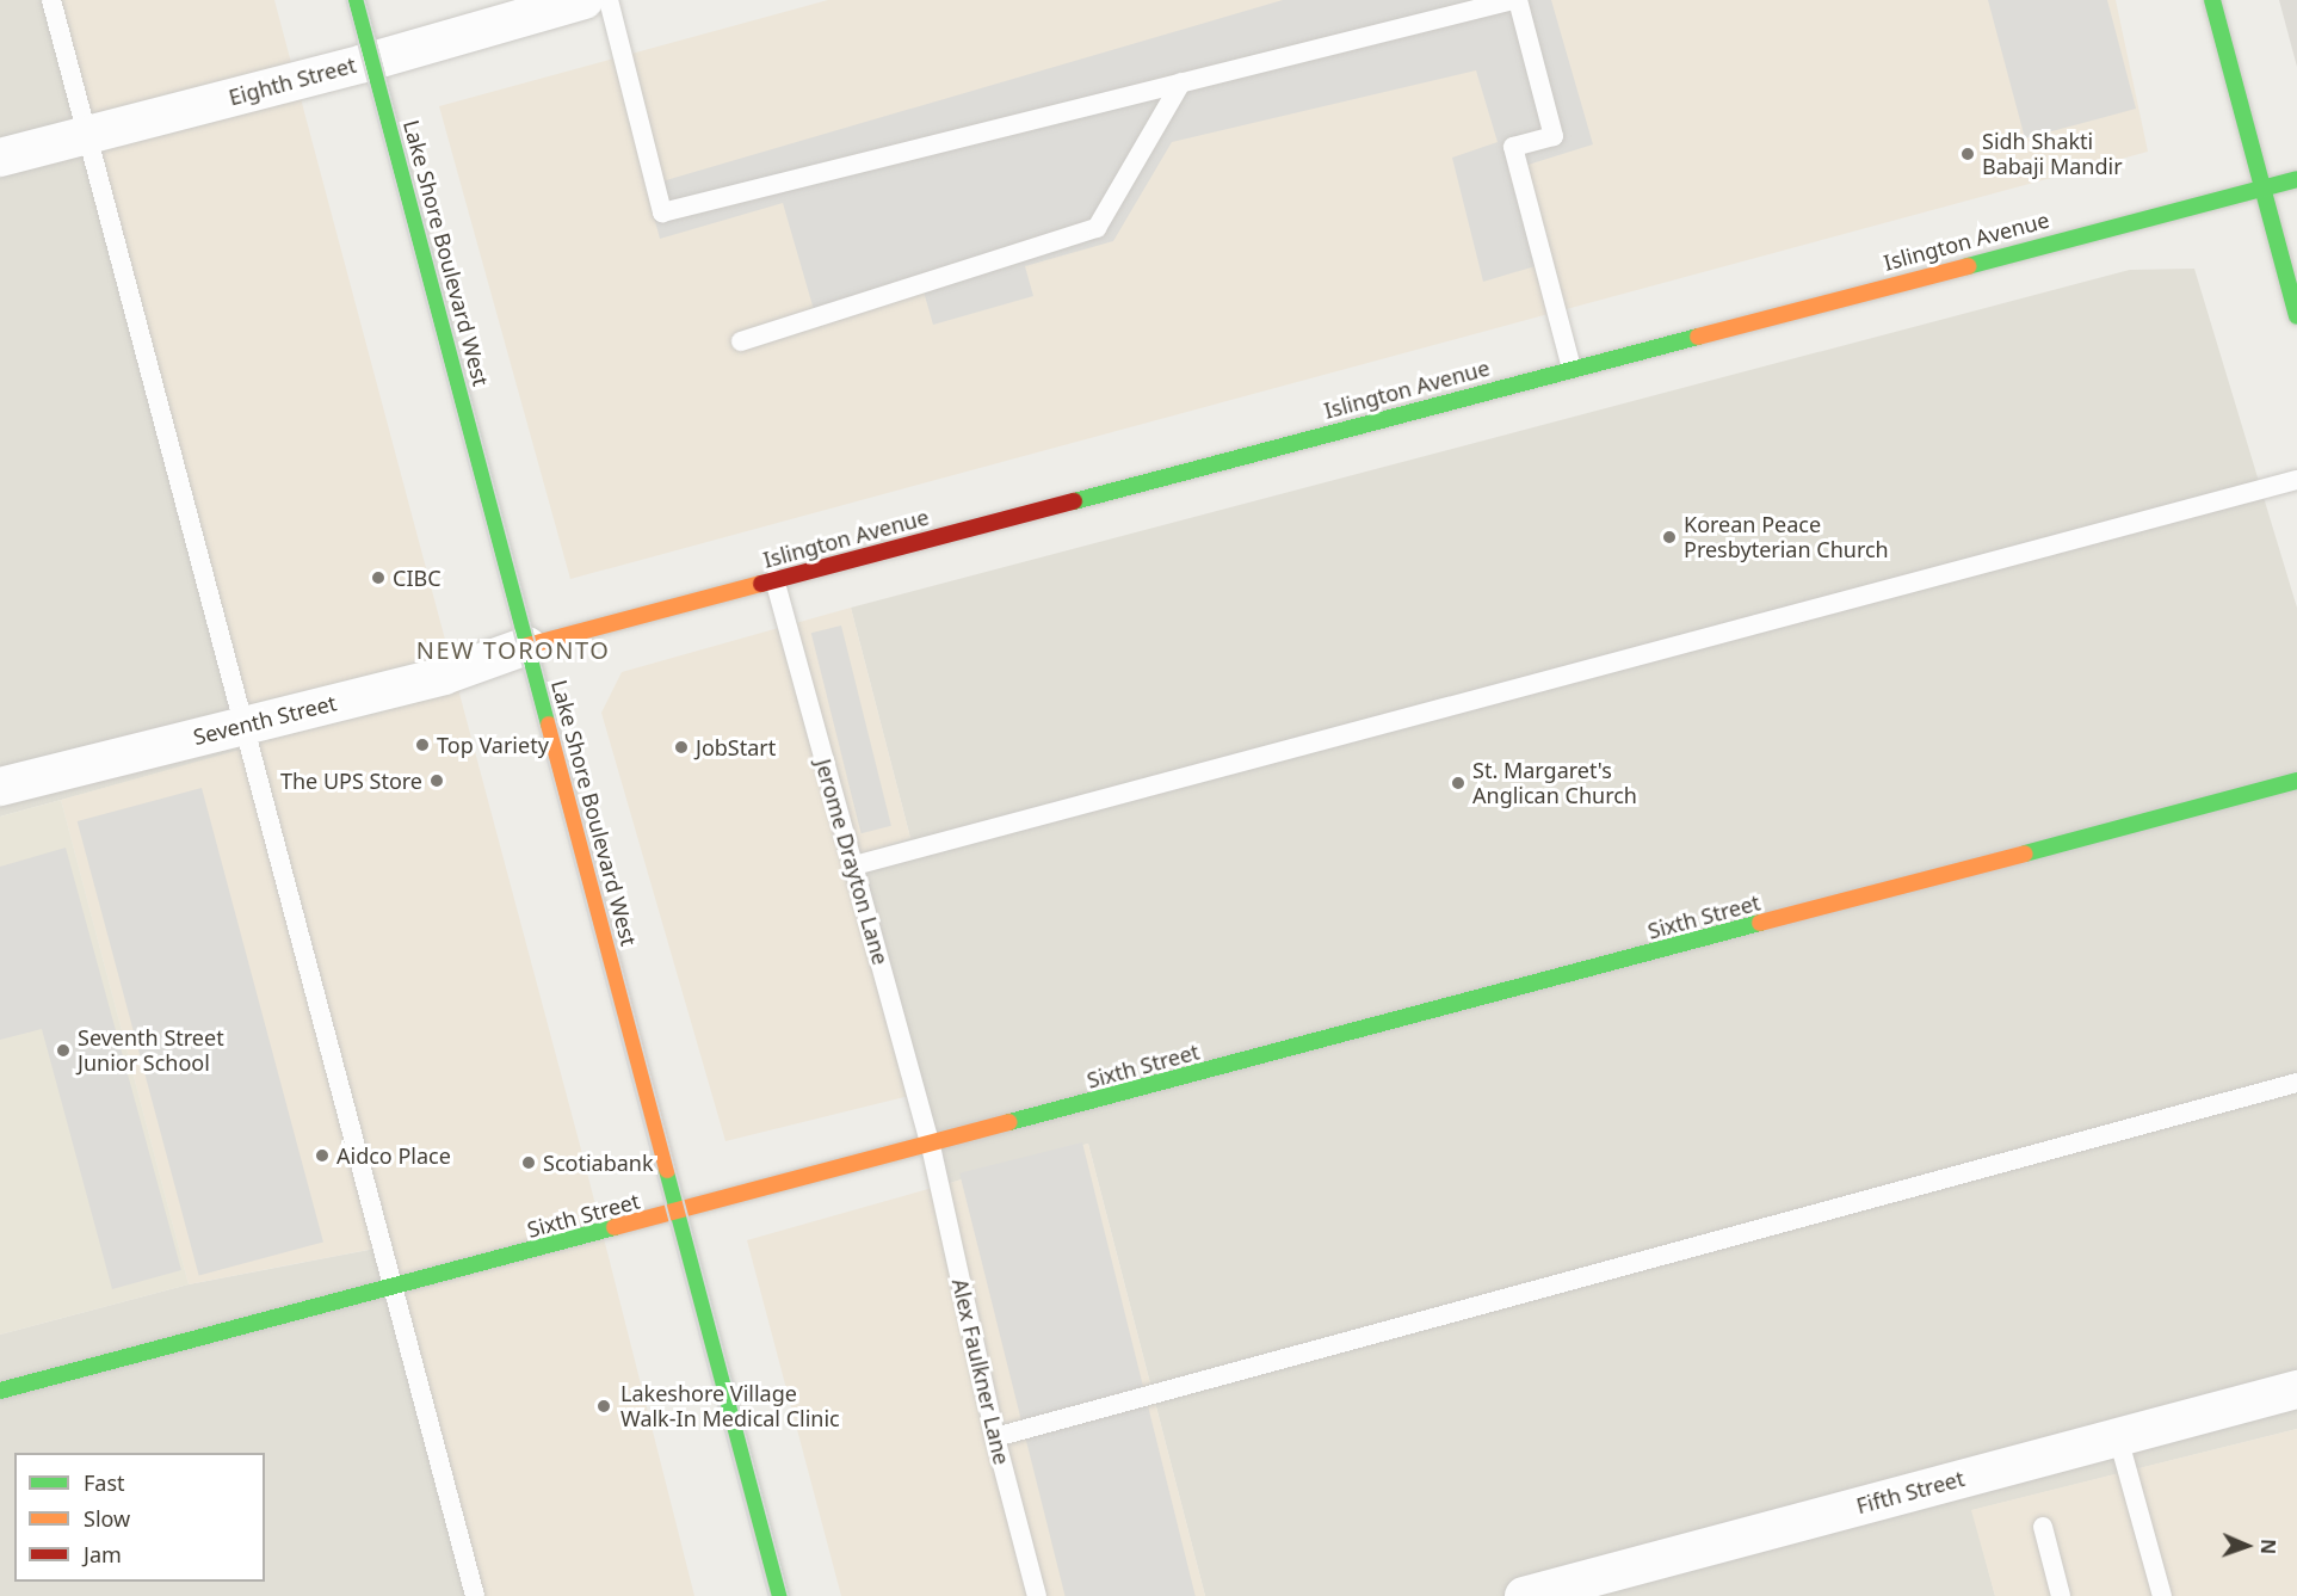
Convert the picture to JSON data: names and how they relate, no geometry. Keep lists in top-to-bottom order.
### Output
{
  "streets": {
    "main road": ["Islington Avenue", "Lake Shore Boulevard West", "Sixth Street"],
    "street": ["Eighth Street", "Seventh Street", "Fifth Street"],
    "lane": ["Jerome Drayton Lane", "Alex Faulkner Lane"]
  },
  "crossings": [
    ["Eighth Street", "Lake Shore Boulevard West"],
    ["Islington Avenue", "Lake Shore Boulevard West"],
    ["Islington Avenue", "Seventh Street"],
    ["Islington Avenue", "Jerome Drayton Lane"],
    ["Lake Shore Boulevard West", "Seventh Street"],
    ["Lake Shore Boulevard West", "Sixth Street"],
    ["Jerome Drayton Lane", "Sixth Street"],
    ["Jerome Drayton Lane", "Alex Faulkner Lane"],
    ["Sixth Street", "Alex Faulkner Lane"]
  ],
  "districts": ["NEW TORONTO"],
  "places": [
    "Sidh Shakti Babaji Mandir",
    "Korean Peace Presbyterian Church",
    "CIBC",
    "Top Variety",
    "JobStart",
    "The UPS Store",
    "St. Margaret's Anglican Church",
    "Seventh Street Junior School",
    "Aidco Place",
    "Scotiabank",
    "Lakeshore Village Walk-In Medical Clinic"
  ],
  "legend": ["Fast", "Slow", "Jam"],
  "north": "right"
}
